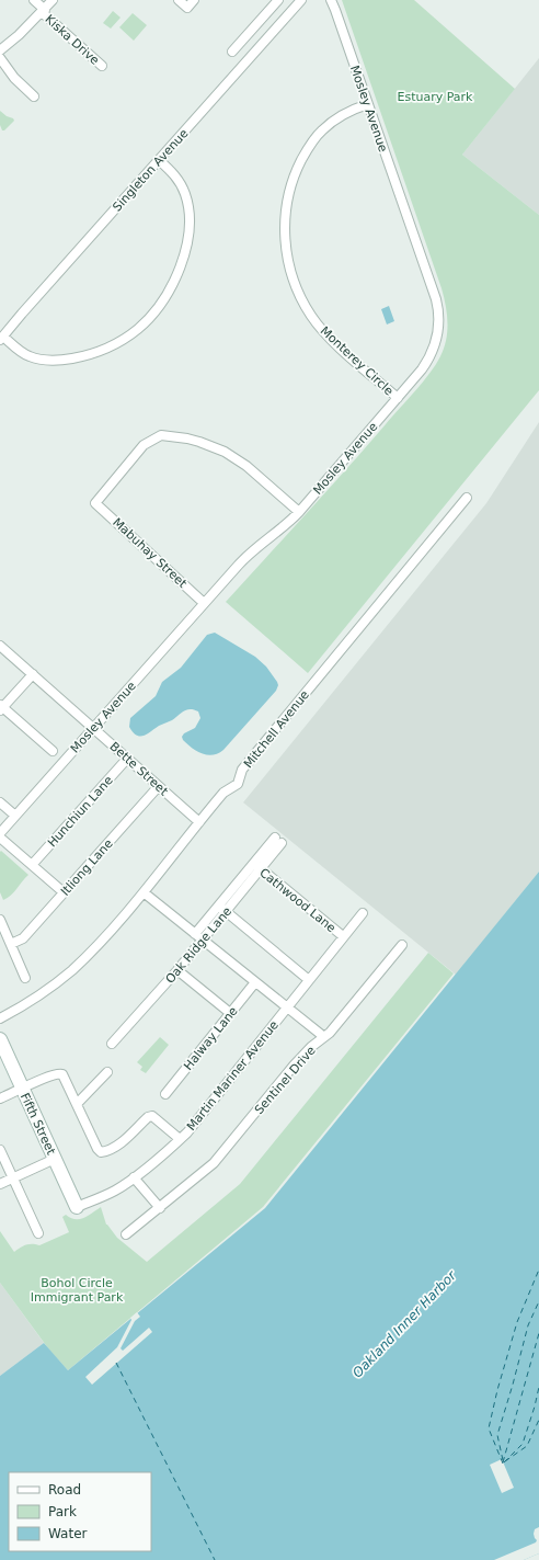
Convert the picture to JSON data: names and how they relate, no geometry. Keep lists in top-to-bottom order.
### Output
{
  "streets": {
    "street": [
      "Kiska Drive",
      "Mosley Avenue",
      "Singleton Avenue",
      "Monterey Circle",
      "Mabuhay Street",
      "Mitchell Avenue",
      "Bette Street",
      "Hunchiun Lane",
      "Itliong Lane",
      "Cathwood Lane",
      "Oak Ridge Lane",
      "Halway Lane",
      "Martin Mariner Avenue",
      "Sentinel Drive",
      "Fifth Street"
    ]
  },
  "crossings": [
    ["Mosley Avenue", "Monterey Circle"],
    ["Mosley Avenue", "Mabuhay Street"],
    ["Mosley Avenue", "Bette Street"],
    ["Mitchell Avenue", "Bette Street"],
    ["Bette Street", "Hunchiun Lane"],
    ["Bette Street", "Itliong Lane"],
    ["Cathwood Lane", "Oak Ridge Lane"],
    ["Cathwood Lane", "Martin Mariner Avenue"],
    ["Martin Mariner Avenue", "Fifth Street"]
  ],
  "water": ["Oakland Inner Harbor"],
  "parks": ["Estuary Park", "Bohol Circle Immigrant Park"],
  "legend": ["Road", "Park", "Water"]
}
